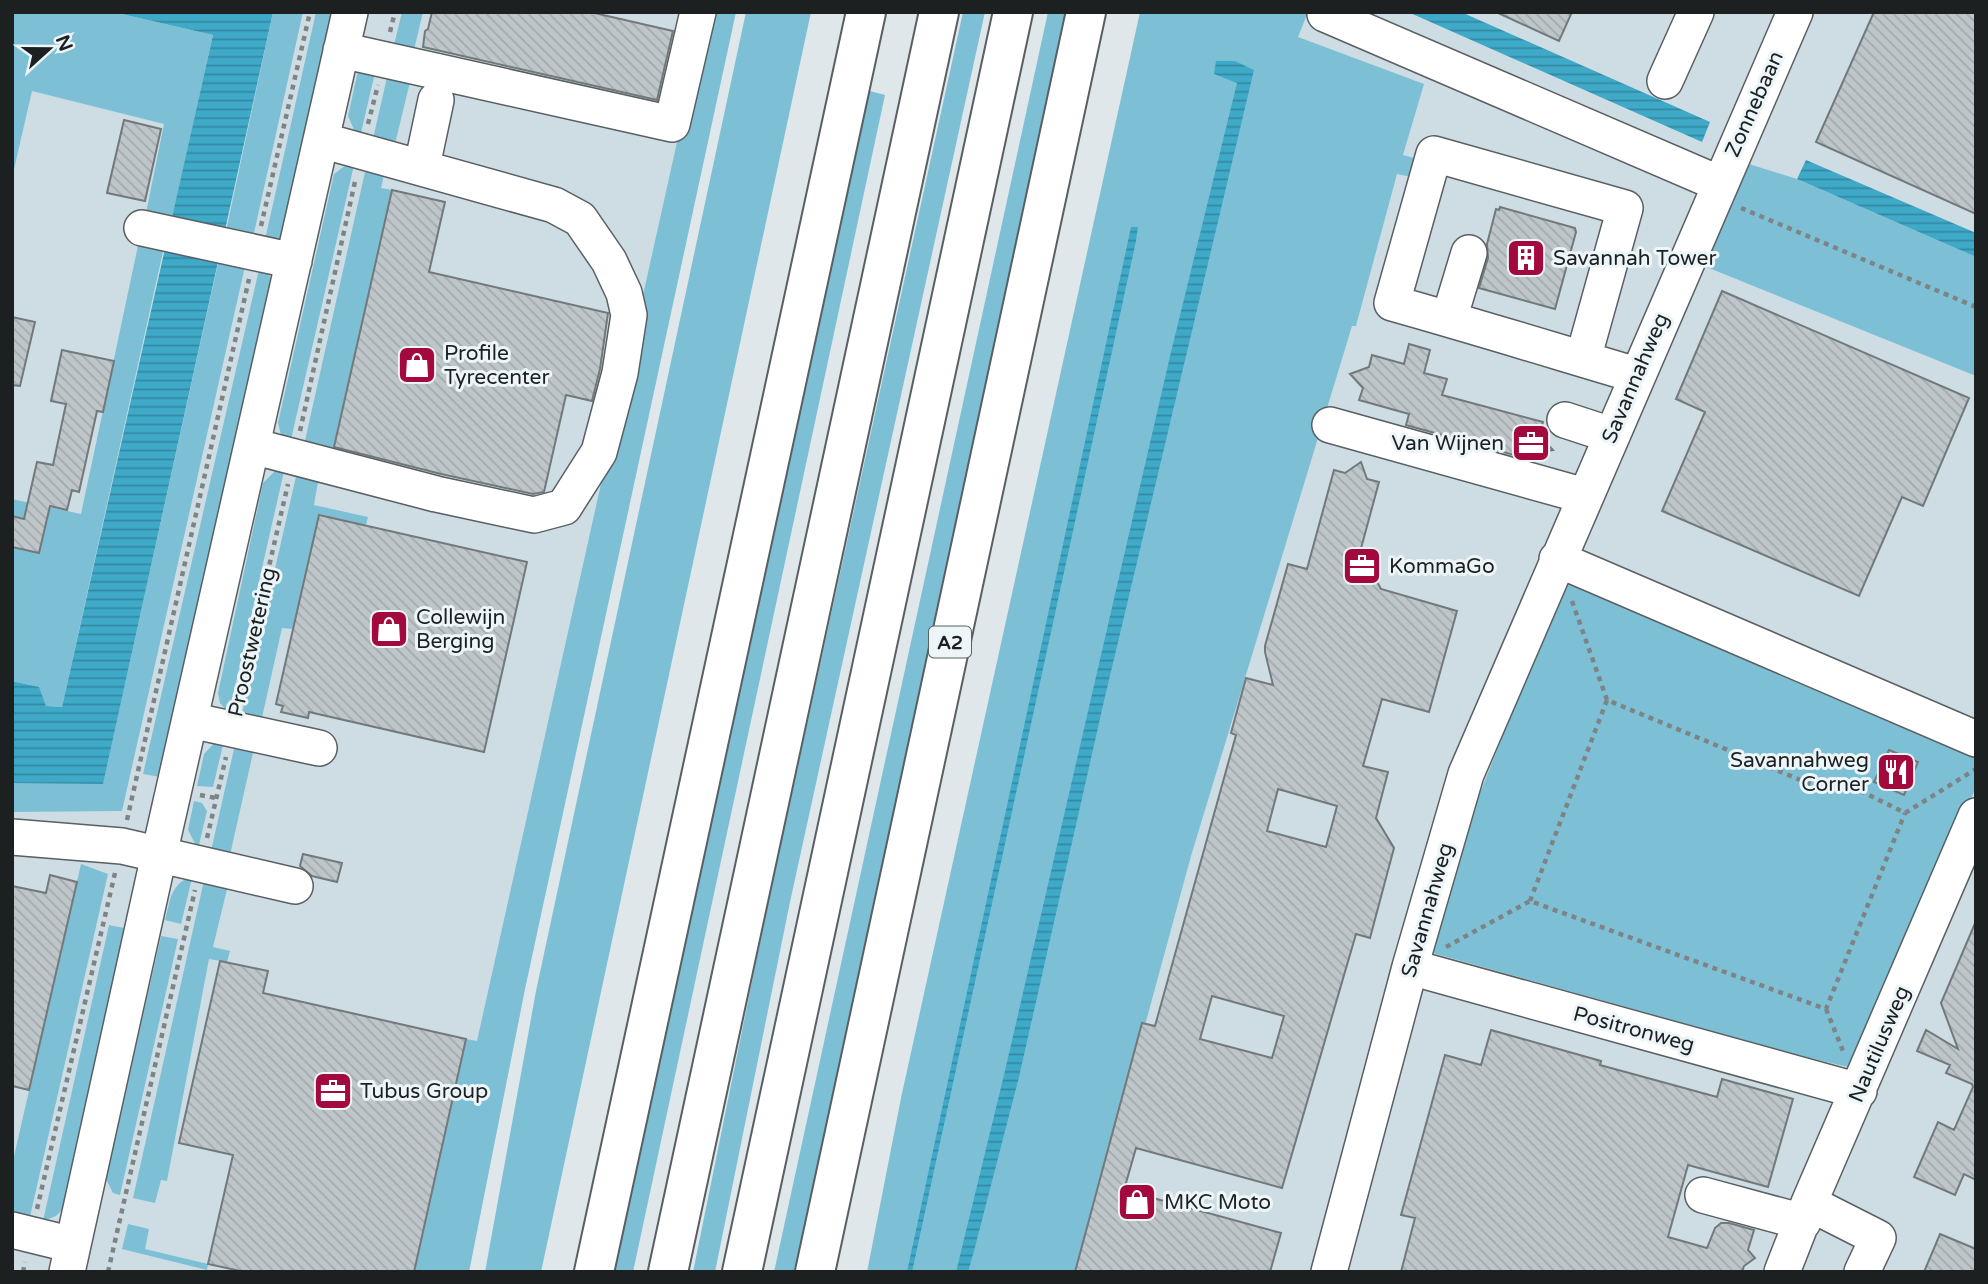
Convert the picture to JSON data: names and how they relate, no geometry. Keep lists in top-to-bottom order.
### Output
{
  "streets": {
    "highway": ["A2"],
    "street": [
      "Zonnebaan",
      "Savannahweg",
      "Proostwetering",
      "Positronweg",
      "Nautilusweg"
    ]
  },
  "crossings": [
    ["Zonnebaan", "Savannahweg"],
    ["Savannahweg", "Positronweg"],
    ["Positronweg", "Nautilusweg"]
  ],
  "places": {
    "building": ["Savannah Tower"],
    "shop": ["Profile Tyrecenter", "Collewijn Berging", "MKC Moto"],
    "office": ["Van Wijnen", "KommaGo", "Tubus Group"],
    "restaurant": ["Savannahweg Corner"]
  },
  "north": "right"
}
